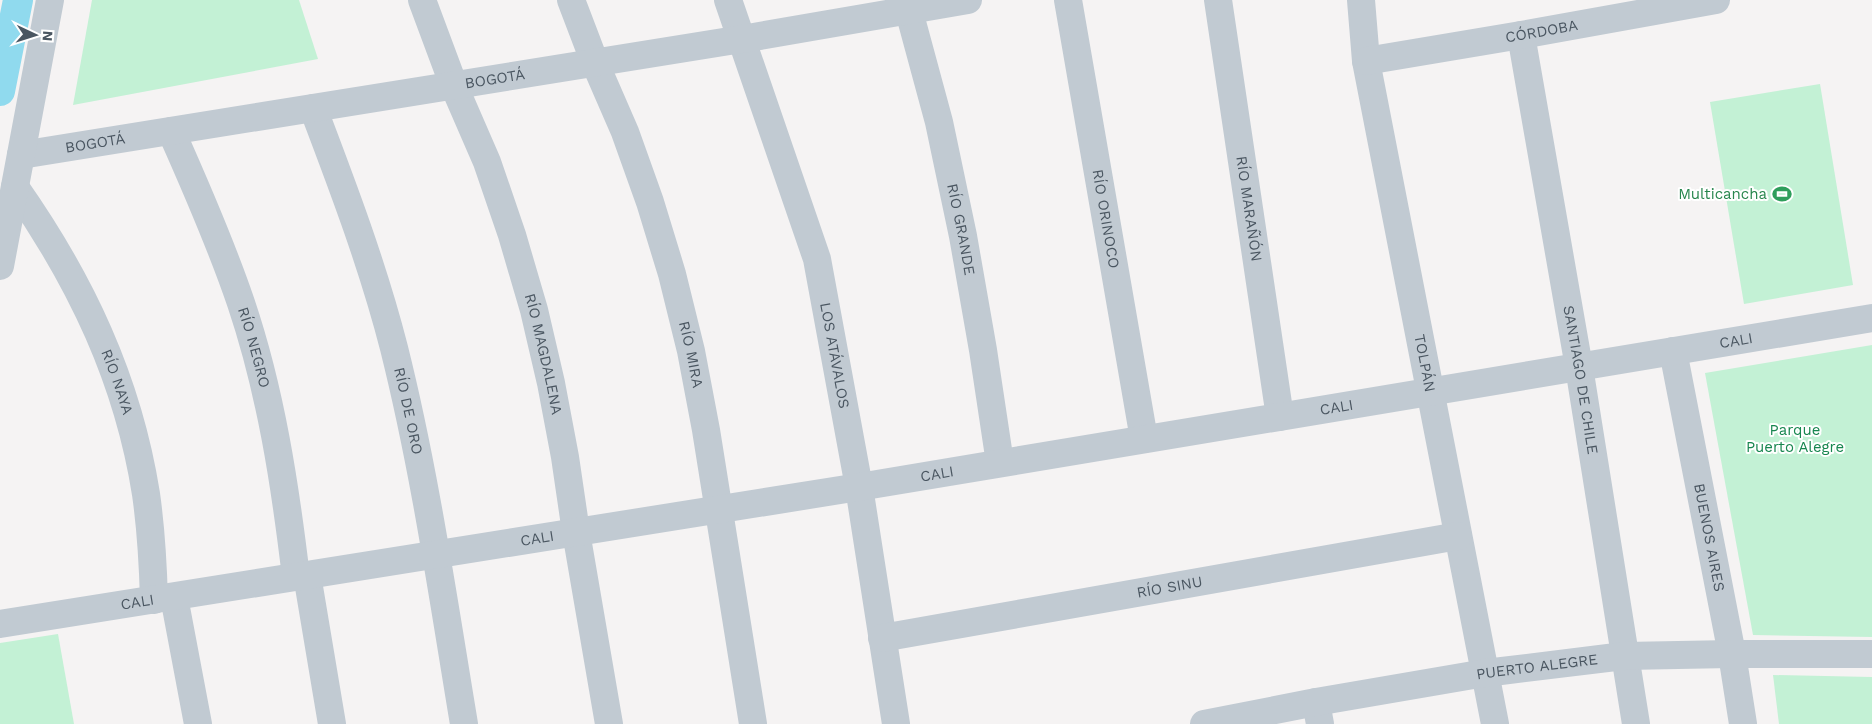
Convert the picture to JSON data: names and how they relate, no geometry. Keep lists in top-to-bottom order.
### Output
{
  "streets": {
    "street": [
      "CÓRDOBA",
      "BOGOTÁ",
      "RÍO MARAÑÓN",
      "RÍO ORINOCO",
      "RÍO GRANDE",
      "CALI",
      "RÍO NEGRO",
      "RÍO MIRA",
      "RÍO MAGDALENA",
      "LOS ATÁVALOS",
      "TOLPÁN",
      "SANTIAGO DE CHILE",
      "RÍO NAYA",
      "RÍO DE ORO",
      "BUENOS AIRES",
      "RÍO SINU",
      "PUERTO ALEGRE"
    ]
  },
  "crossings": [
    ["CÓRDOBA", "TOLPÁN"],
    ["CÓRDOBA", "SANTIAGO DE CHILE"],
    ["BOGOTÁ", "RÍO GRANDE"],
    ["BOGOTÁ", "RÍO NEGRO"],
    ["BOGOTÁ", "RÍO MIRA"],
    ["BOGOTÁ", "RÍO MAGDALENA"],
    ["BOGOTÁ", "LOS ATÁVALOS"],
    ["BOGOTÁ", "RÍO DE ORO"],
    ["RÍO MARAÑÓN", "CALI"],
    ["RÍO ORINOCO", "CALI"],
    ["RÍO GRANDE", "CALI"],
    ["CALI", "RÍO NEGRO"],
    ["CALI", "RÍO MIRA"],
    ["CALI", "RÍO MAGDALENA"],
    ["CALI", "LOS ATÁVALOS"],
    ["CALI", "TOLPÁN"],
    ["CALI", "SANTIAGO DE CHILE"],
    ["CALI", "RÍO NAYA"],
    ["CALI", "RÍO DE ORO"],
    ["CALI", "BUENOS AIRES"],
    ["LOS ATÁVALOS", "RÍO SINU"],
    ["TOLPÁN", "RÍO SINU"],
    ["TOLPÁN", "PUERTO ALEGRE"],
    ["SANTIAGO DE CHILE", "PUERTO ALEGRE"],
    ["BUENOS AIRES", "PUERTO ALEGRE"]
  ],
  "parks": ["Parque Puerto Alegre"],
  "places": {
    "sports": ["Multicancha"]
  },
  "north": "right"
}
